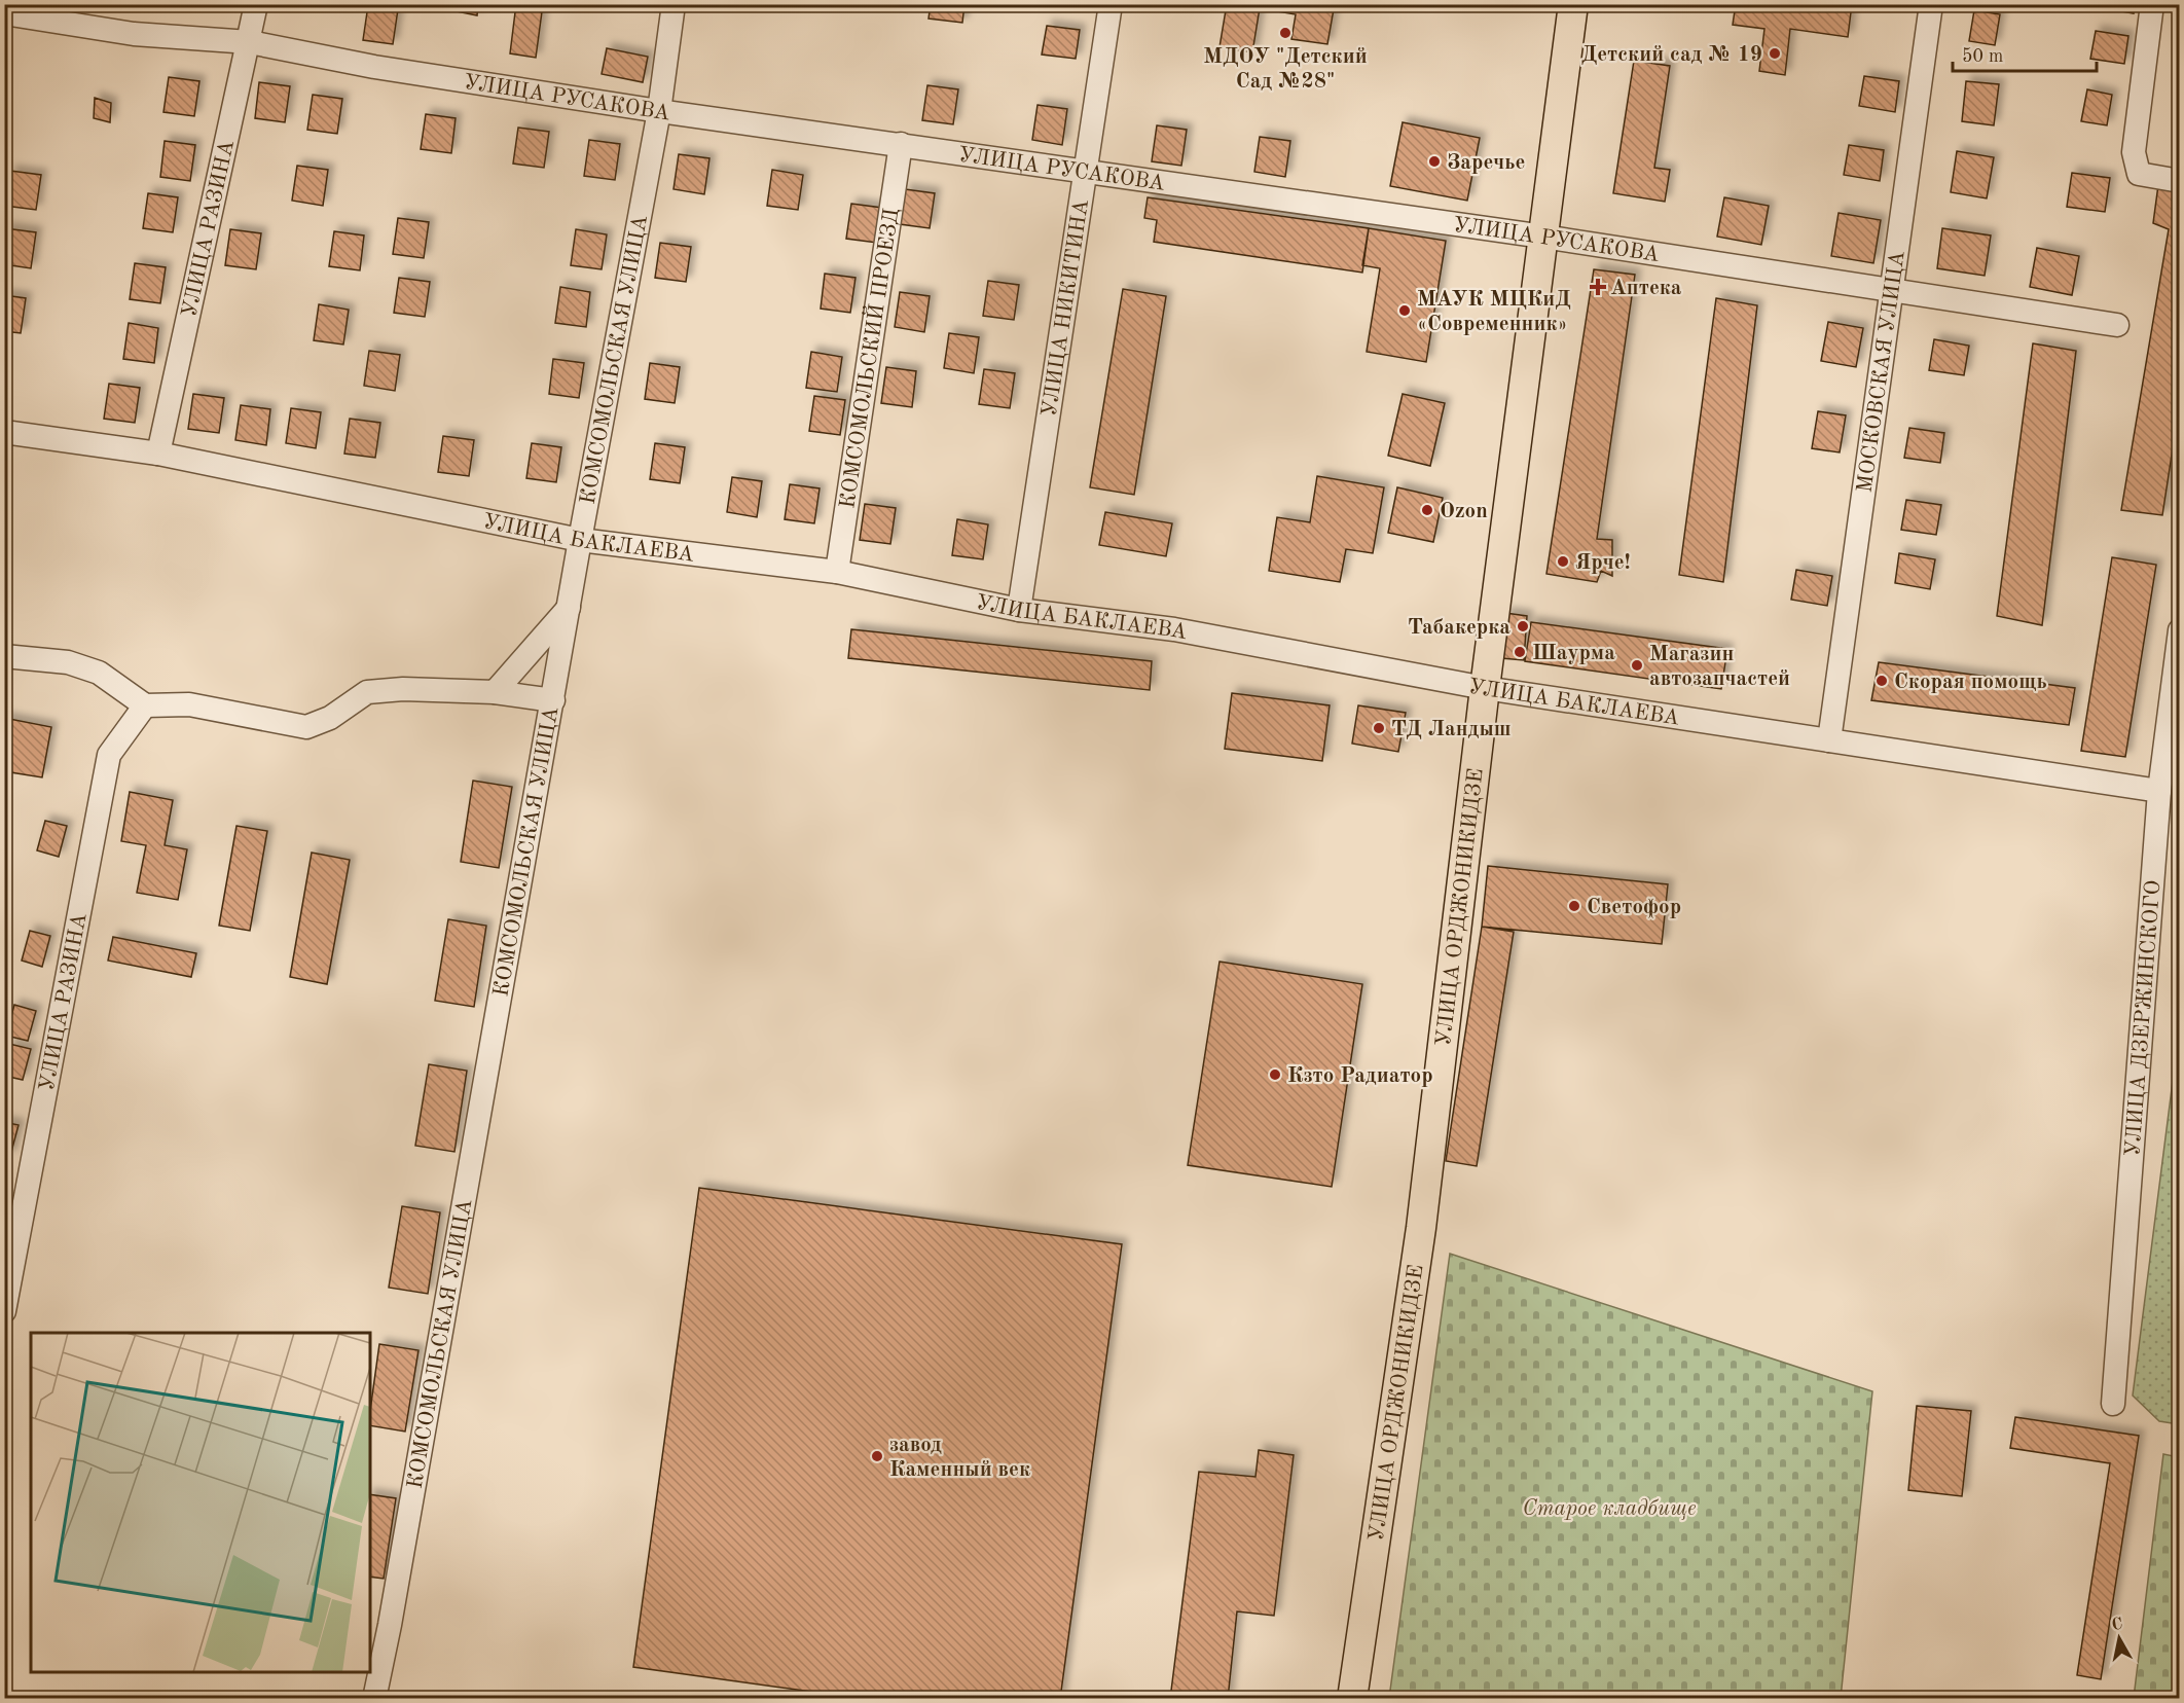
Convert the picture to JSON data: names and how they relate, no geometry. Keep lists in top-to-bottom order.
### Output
{
  "streets": {
    "main road": ["УЛИЦА ОРДЖОНИКИДЗЕ"],
    "street": [
      "УЛИЦА РУСАКОВА",
      "УЛИЦА РАЗИНА",
      "УЛИЦА НИКИТИНА",
      "КОМСОМОЛЬСКИЙ ПРОЕЗД",
      "КОМСОМОЛЬСКАЯ УЛИЦА",
      "МОСКОВСКАЯ УЛИЦА",
      "УЛИЦА БАКЛАЕВА",
      "УЛИЦА ДЗЕРЖИНСКОГО"
    ]
  },
  "crossings": [
    ["УЛИЦА РУСАКОВА", "УЛИЦА РАЗИНА"],
    ["УЛИЦА РУСАКОВА", "УЛИЦА НИКИТИНА"],
    ["УЛИЦА РУСАКОВА", "КОМСОМОЛЬСКИЙ ПРОЕЗД"],
    ["УЛИЦА РУСАКОВА", "КОМСОМОЛЬСКАЯ УЛИЦА"],
    ["УЛИЦА РУСАКОВА", "МОСКОВСКАЯ УЛИЦА"],
    ["УЛИЦА РУСАКОВА", "УЛИЦА ОРДЖОНИКИДЗЕ"],
    ["УЛИЦА РАЗИНА", "УЛИЦА БАКЛАЕВА"],
    ["УЛИЦА НИКИТИНА", "УЛИЦА БАКЛАЕВА"],
    ["КОМСОМОЛЬСКИЙ ПРОЕЗД", "УЛИЦА БАКЛАЕВА"],
    ["КОМСОМОЛЬСКАЯ УЛИЦА", "УЛИЦА БАКЛАЕВА"],
    ["МОСКОВСКАЯ УЛИЦА", "УЛИЦА БАКЛАЕВА"],
    ["УЛИЦА БАКЛАЕВА", "УЛИЦА ОРДЖОНИКИДЗЕ"],
    ["УЛИЦА БАКЛАЕВА", "УЛИЦА ДЗЕРЖИНСКОГО"]
  ],
  "parks": ["Старое кладбище"],
  "places": {
    "other": [
      "МДОУ \"Детский Сад №28\"",
      "Детский сад № 19",
      "Заречье",
      "МАУК МЦКиД «Современник»",
      "Ozon",
      "Ярче!",
      "Табакерка",
      "Шаурма",
      "Магазин автозапчастей",
      "Скорая помощь",
      "ТД Ландыш",
      "Светофор",
      "Кзто Радиатор",
      "завод Каменный век"
    ],
    "health": ["Аптека"]
  },
  "scale_bar": "50 m",
  "north": "top"
}
